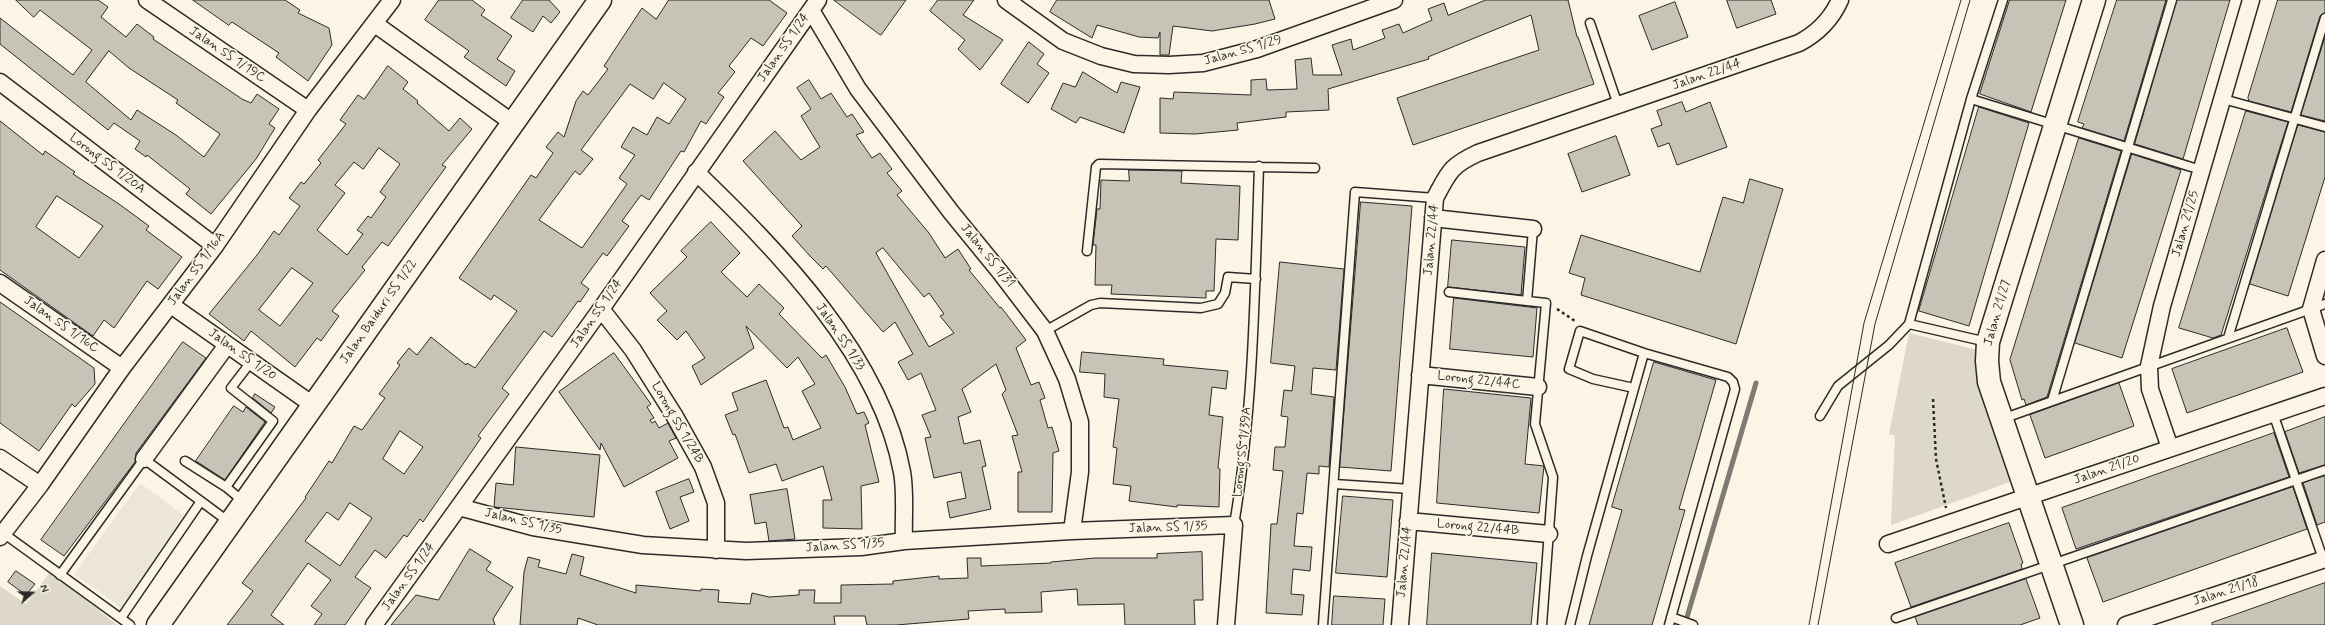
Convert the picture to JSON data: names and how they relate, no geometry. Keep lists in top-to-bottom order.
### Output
{
  "streets": {
    "street": [
      "Jalan SS 1/24",
      "Jalan SS 1/29",
      "Jalan SS 1/19C",
      "Jalan 22/44",
      "Lorong SS 1/20A",
      "Jalan 21/25",
      "Jalan SS 1/31",
      "Jalan SS 1/16A",
      "Jalan Baiduri SS 1/22",
      "Jalan 21/27",
      "Jalan SS 1/16C",
      "Jalan SS 1/33",
      "Jalan SS 1/20",
      "Lorong 22/44C",
      "Lorong SS 1/24B",
      "Lorong SS 1/39A",
      "Jalan 21/20",
      "Jalan SS 1/35",
      "Lorong 22/44B",
      "Jalan 21/18"
    ]
  },
  "crossings": [
    ["Jalan SS 1/24", "Jalan SS 1/31"],
    ["Jalan SS 1/24", "Jalan SS 1/33"],
    ["Jalan SS 1/24", "Lorong SS 1/24B"],
    ["Jalan SS 1/24", "Jalan SS 1/35"],
    ["Jalan SS 1/19C", "Jalan SS 1/16A"],
    ["Jalan 22/44", "Lorong 22/44C"],
    ["Jalan 22/44", "Lorong 22/44B"],
    ["Lorong SS 1/20A", "Jalan SS 1/16A"],
    ["Jalan 21/25", "Jalan 21/20"],
    ["Jalan SS 1/31", "Jalan SS 1/35"],
    ["Jalan SS 1/16A", "Jalan SS 1/16C"],
    ["Jalan SS 1/16A", "Jalan SS 1/20"],
    ["Jalan Baiduri SS 1/22", "Jalan SS 1/20"],
    ["Jalan 21/27", "Jalan 21/20"],
    ["Jalan SS 1/33", "Jalan SS 1/35"],
    ["Lorong SS 1/24B", "Jalan SS 1/35"],
    ["Lorong SS 1/39A", "Jalan SS 1/35"]
  ],
  "north": "right"
}
